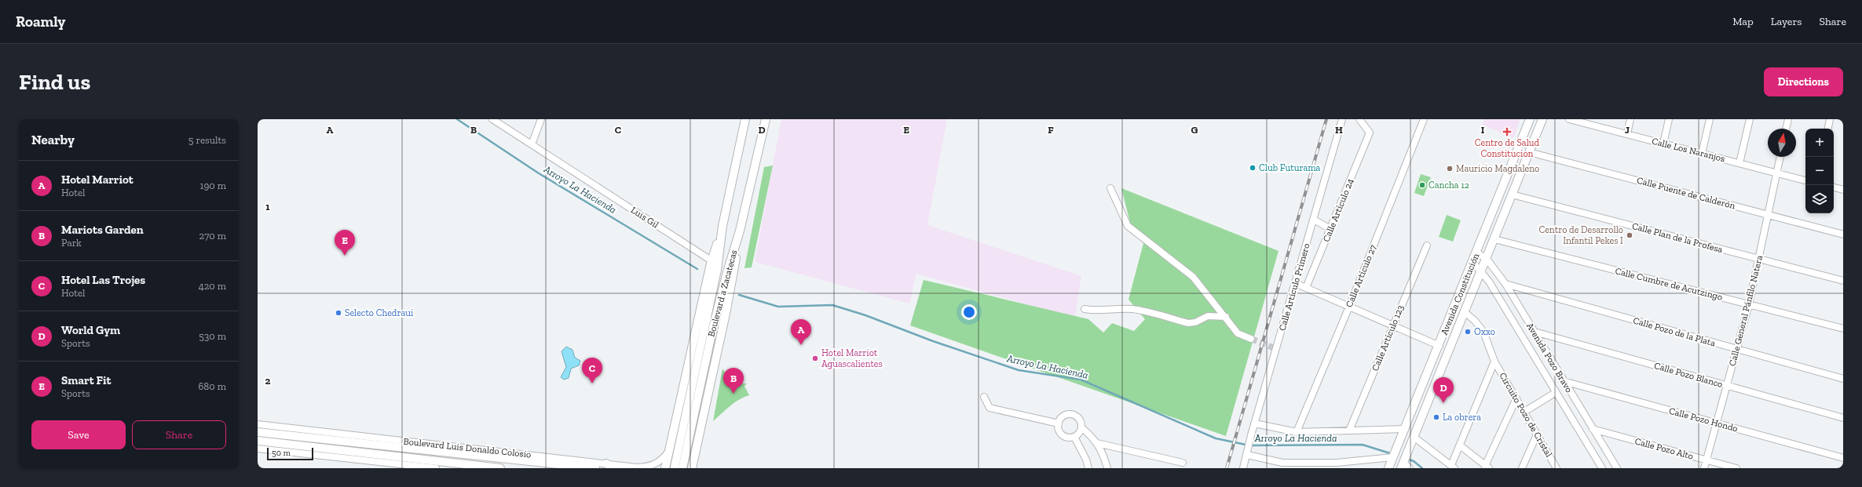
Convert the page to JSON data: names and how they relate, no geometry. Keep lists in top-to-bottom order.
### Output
{
  "streets": {
    "main road": ["Boulevard a Zacatecas", "Avenida Constitución", "Boulevard Luis Donaldo Colosio"],
    "street": [
      "Calle Los Naranjos",
      "Calle Puente de Calderón",
      "Calle Artículo 24",
      "Luis Gil",
      "Calle Plan de la Profesa",
      "Calle Artículo 27",
      "Calle Cumbre de Acutzingo",
      "Calle Artículo Primero",
      "Calle General Pánfilo Natera",
      "Calle Pozo de la Plata",
      "Calle Artículo 123",
      "Avenida Pozo Bravo",
      "Calle Pozo Blanco",
      "Circuito Pozo de Cristal",
      "Calle Pozo Hondo",
      "Calle Pozo Alto"
    ]
  },
  "crossings": [
    ["Calle Los Naranjos", "Calle General Pánfilo Natera"],
    ["Calle Puente de Calderón", "Avenida Constitución"],
    ["Calle Puente de Calderón", "Calle General Pánfilo Natera"],
    ["Luis Gil", "Boulevard a Zacatecas"],
    ["Calle Plan de la Profesa", "Avenida Constitución"],
    ["Calle Plan de la Profesa", "Calle General Pánfilo Natera"],
    ["Calle Cumbre de Acutzingo", "Avenida Constitución"],
    ["Calle Cumbre de Acutzingo", "Calle General Pánfilo Natera"],
    ["Avenida Constitución", "Avenida Pozo Bravo"],
    ["Avenida Constitución", "Circuito Pozo de Cristal"],
    ["Calle General Pánfilo Natera", "Calle Pozo de la Plata"],
    ["Calle General Pánfilo Natera", "Calle Pozo Blanco"],
    ["Calle General Pánfilo Natera", "Calle Pozo Hondo"],
    ["Calle General Pánfilo Natera", "Calle Pozo Alto"],
    ["Calle Pozo de la Plata", "Avenida Pozo Bravo"],
    ["Avenida Pozo Bravo", "Calle Pozo Blanco"],
    ["Avenida Pozo Bravo", "Calle Pozo Hondo"],
    ["Avenida Pozo Bravo", "Calle Pozo Alto"]
  ],
  "water": ["Arroyo La Hacienda"],
  "places": {
    "health": ["Centro de Salud Constitucion"],
    "other": [
      "Club Futurama",
      "Mauricio Magdaleno",
      "Cancha 12",
      "Centro de Desarrollo Infantil Pekes I",
      "Selecto Chedraui",
      "Oxxo",
      "Hotel Marriot Aguascalientes",
      "La obrera"
    ]
  },
  "scale_bar": "50 m",
  "north": "top",
  "page": {
    "header": "Roamly",
    "nav": ["Map", "Layers", "Share"],
    "buttons": [
      "Directions",
      ["Save", "Share"]
    ],
    "title": "Find us",
    "heading": ["Nearby", "5 results"],
    "map_buttons": ["+", "−"],
    "list": [
      {
        "mark": "A",
        "name": "Hotel Marriot",
        "note": "Hotel",
        "value": "190 m"
      },
      {
        "mark": "B",
        "name": "Mariots Garden",
        "note": "Park",
        "value": "270 m"
      },
      {
        "mark": "C",
        "name": "Hotel Las Trojes",
        "note": "Hotel",
        "value": "420 m"
      },
      {
        "mark": "D",
        "name": "World Gym",
        "note": "Sports",
        "value": "530 m"
      },
      {
        "mark": "E",
        "name": "Smart Fit",
        "note": "Sports",
        "value": "680 m"
      }
    ],
    "pins": [
      "E",
      "A",
      "C",
      "B",
      "D"
    ],
    "scale": "50 m"
  },
  "grid": {
    "columns": [
      "A",
      "B",
      "C",
      "D",
      "E",
      "F",
      "G",
      "H",
      "I",
      "J"
    ],
    "rows": ["1", "2"]
  }
}
